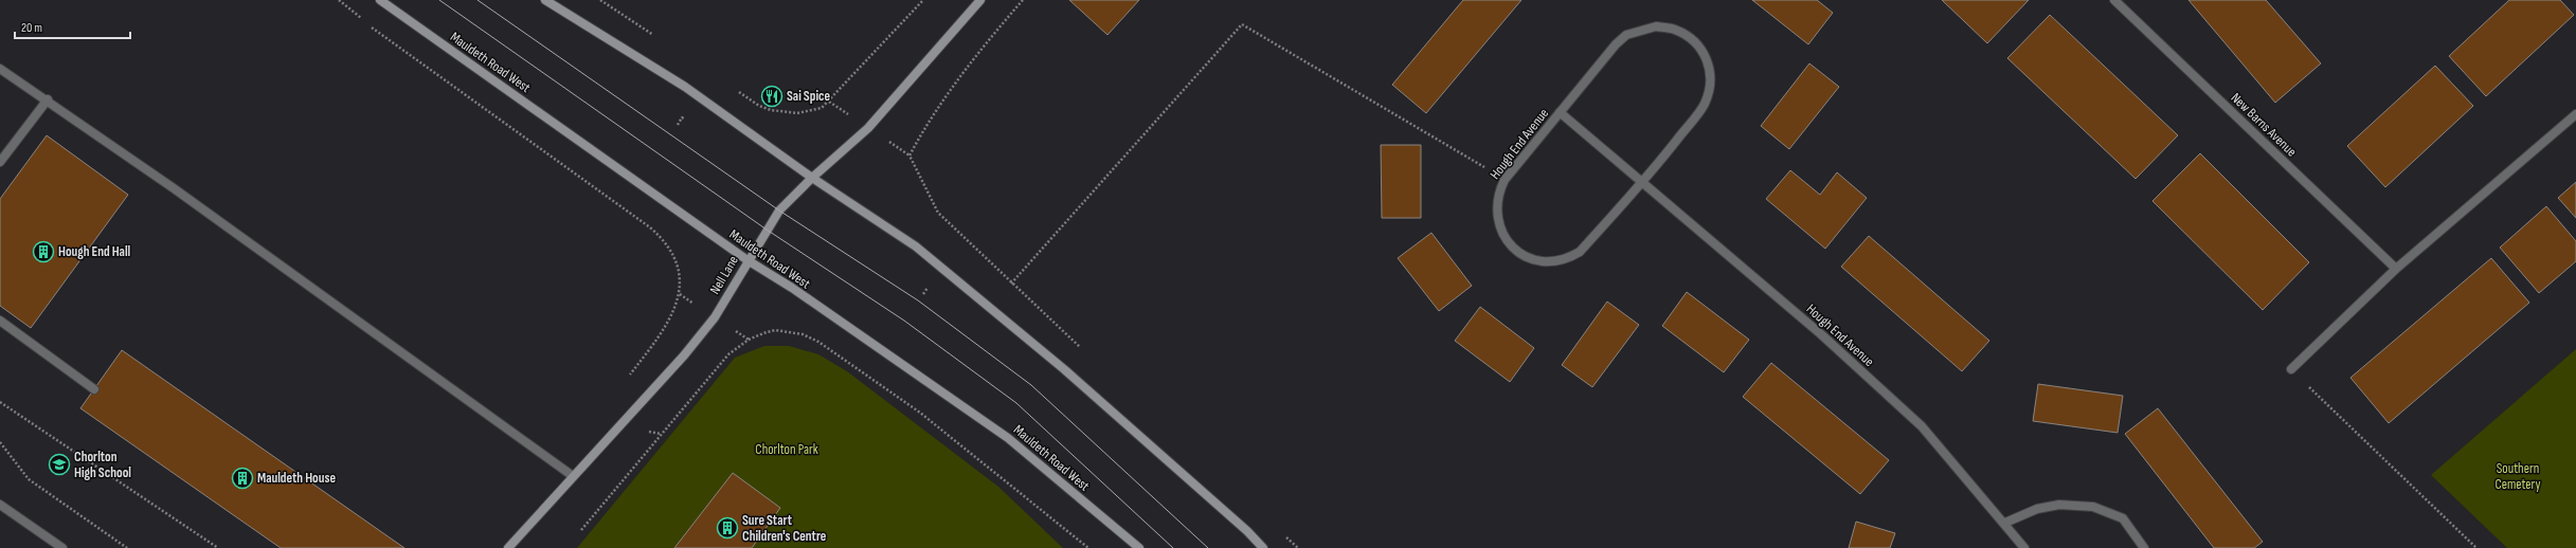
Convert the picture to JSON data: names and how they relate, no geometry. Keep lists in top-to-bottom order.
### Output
{
  "streets": {
    "street": [
      "Mauldeth Road West",
      "New Barns Avenue",
      "Hough End Avenue",
      "Nell Lane"
    ]
  },
  "crossings": [
    ["Mauldeth Road West", "Nell Lane"]
  ],
  "parks": ["Chorlton Park", "Southern Cemetery"],
  "places": {
    "restaurant": ["Sai Spice"],
    "building": ["Hough End Hall", "Mauldeth House", "Sure Start Children's Centre"],
    "school or university": ["Chorlton High School"]
  },
  "scale_bar": "20 m"
}
